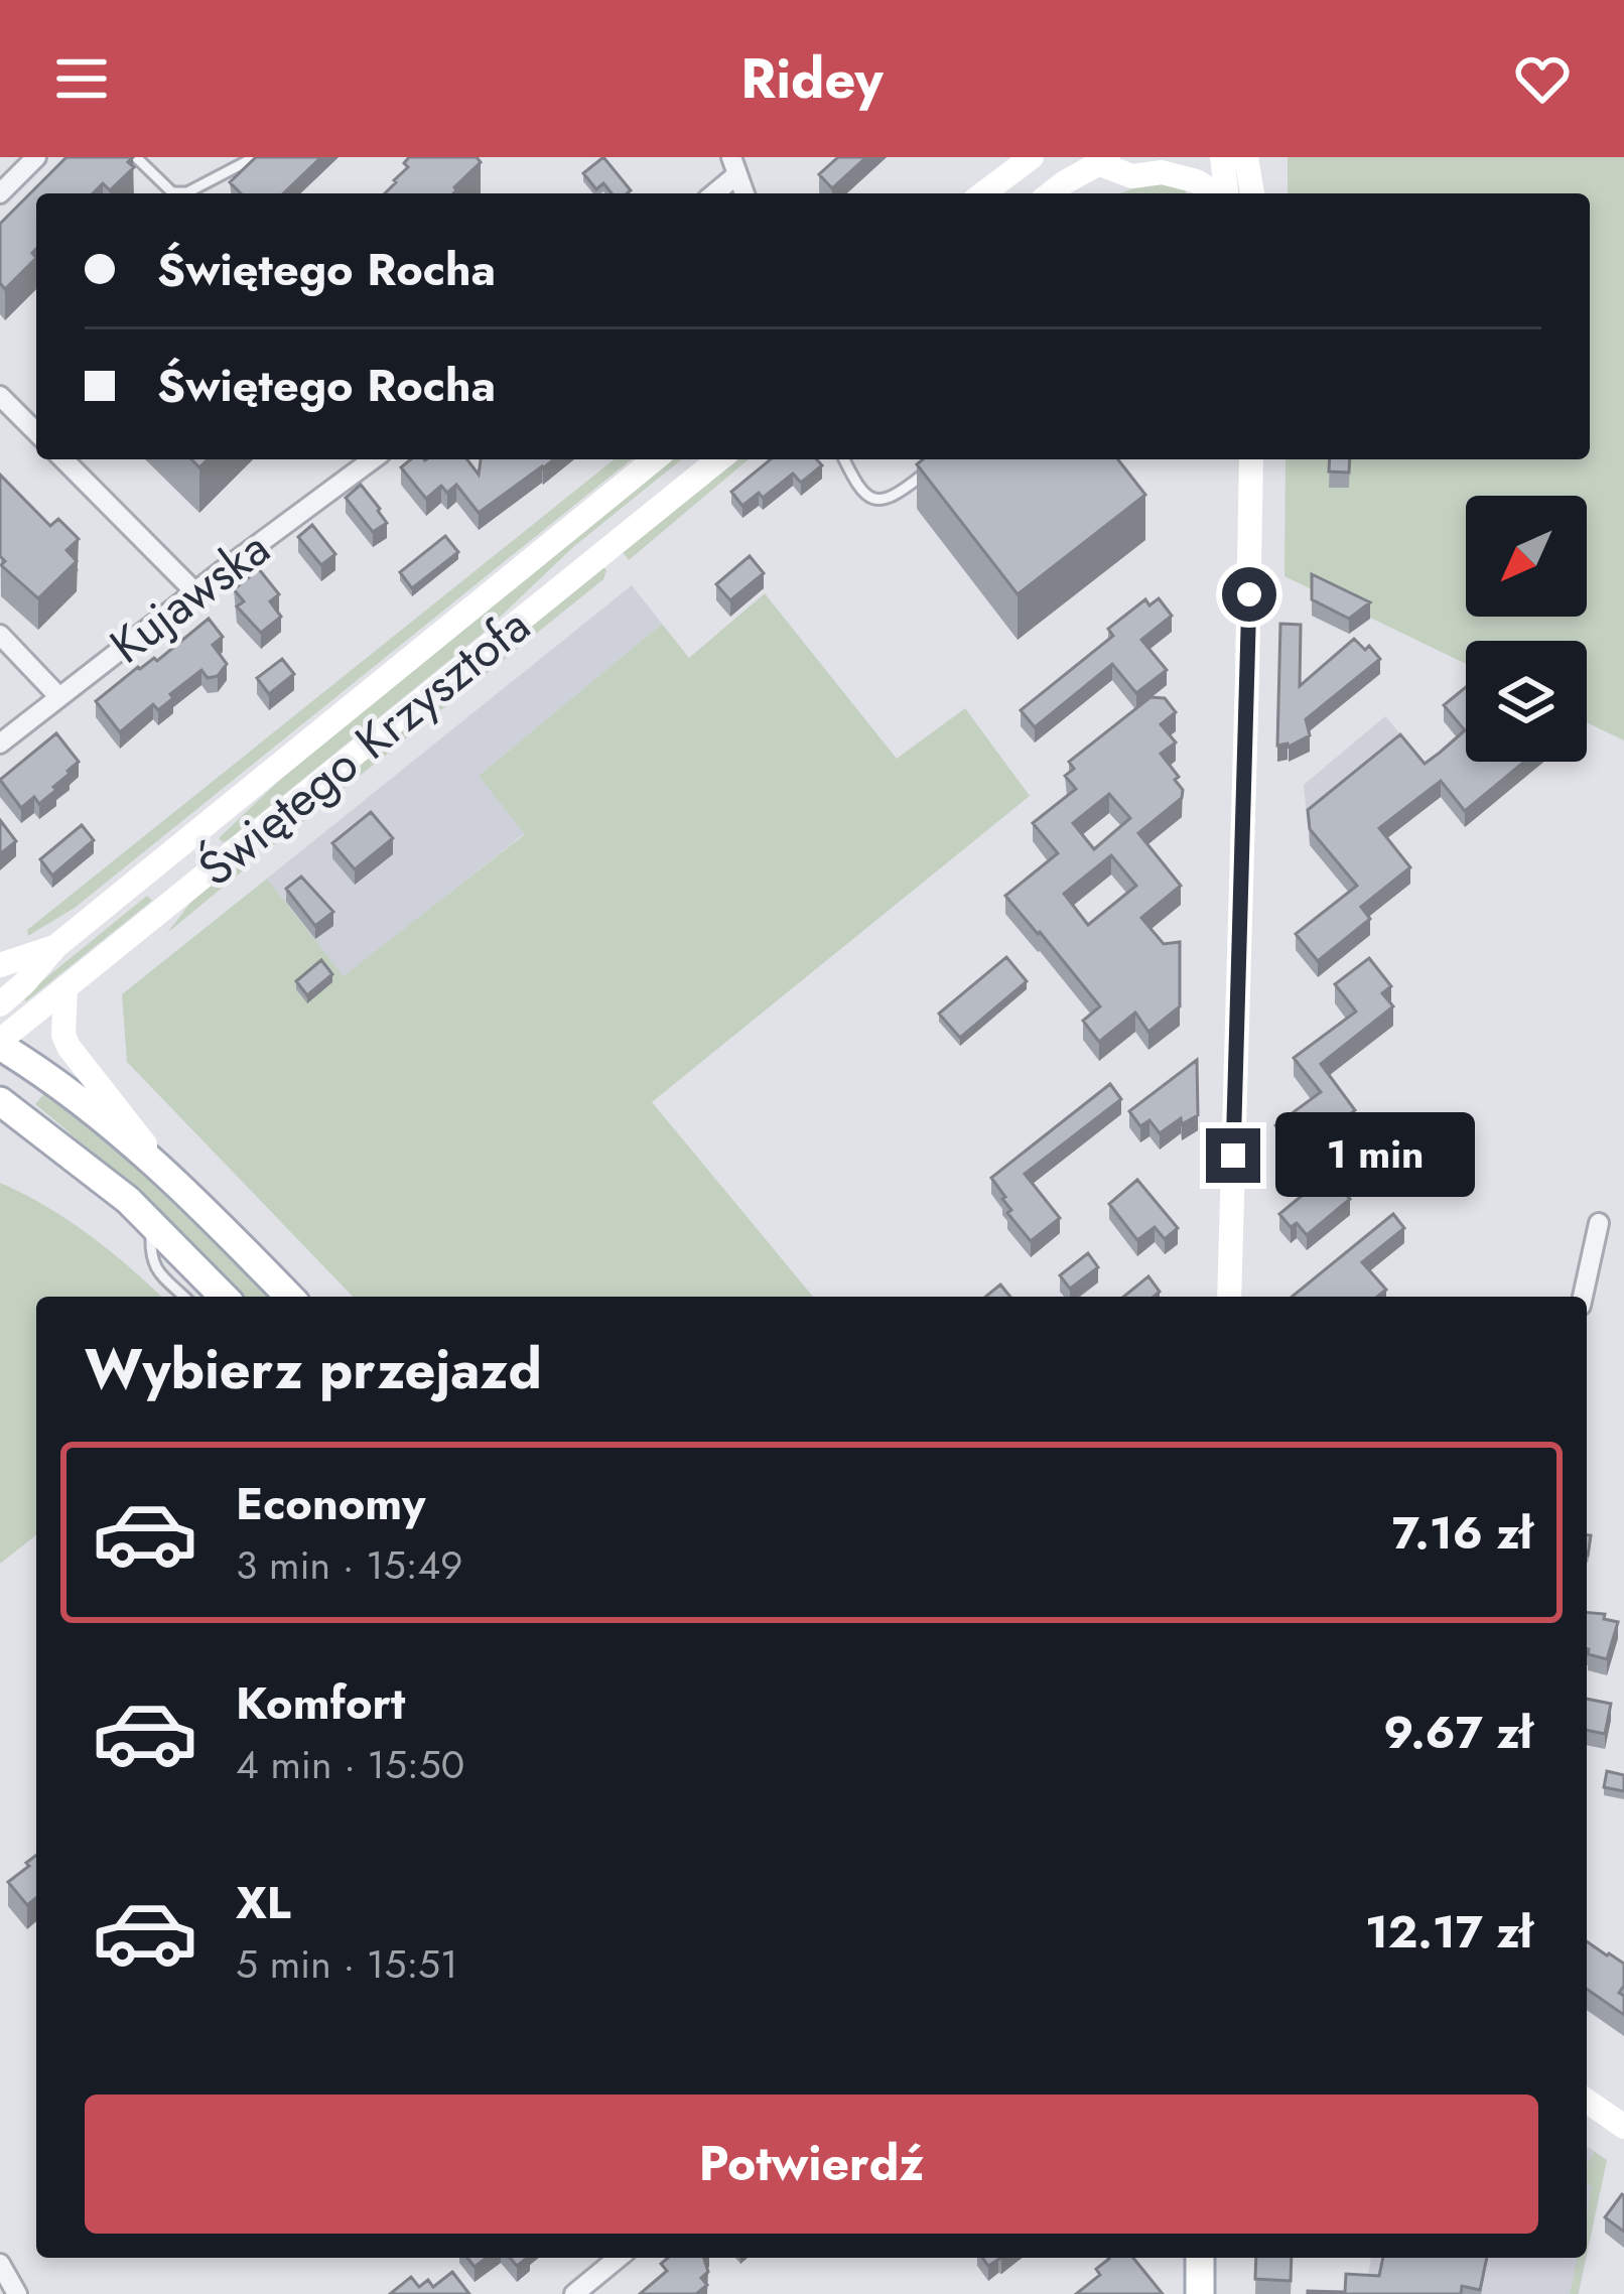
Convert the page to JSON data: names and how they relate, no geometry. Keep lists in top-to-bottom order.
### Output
{
  "streets": {
    "main road": ["Świętego Krzysztofa"],
    "street": ["Kujawska"]
  },
  "north": "bottom left",
  "page": {
    "header": "Ridey",
    "banner": ["Świętego Rocha", "Świętego Rocha"],
    "bubble": "1 min",
    "heading": "Wybierz przejazd",
    "list": [
      {
        "name": "Economy",
        "note": "3 min · 15:49",
        "value": "7.16 zł"
      },
      {
        "name": "Komfort",
        "note": "4 min · 15:50",
        "value": "9.67 zł"
      },
      {
        "name": "XL",
        "note": "5 min · 15:51",
        "value": "12.17 zł"
      }
    ],
    "buttons": "Potwierdź"
  }
}
